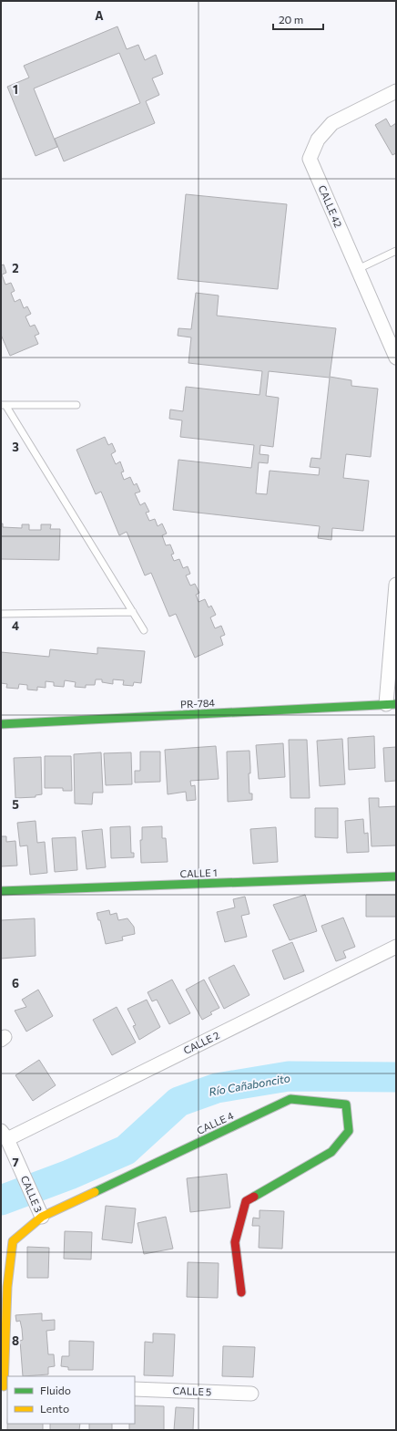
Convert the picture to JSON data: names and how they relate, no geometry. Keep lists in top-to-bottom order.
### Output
{
  "streets": {
    "street": [
      "CALLE 42",
      "PR-784",
      "CALLE 1",
      "CALLE 2",
      "CALLE 4",
      "CALLE 3",
      "CALLE 5"
    ]
  },
  "crossings": [
    ["CALLE 2", "CALLE 3"],
    ["CALLE 4", "CALLE 3"]
  ],
  "water": ["Río Cañaboncito"],
  "legend": ["Fluido", "Lento"],
  "scale_bar": "20 m",
  "grid": {
    "columns": ["A"],
    "rows": [
      "1",
      "2",
      "3",
      "4",
      "5",
      "6",
      "7",
      "8"
    ]
  }
}
